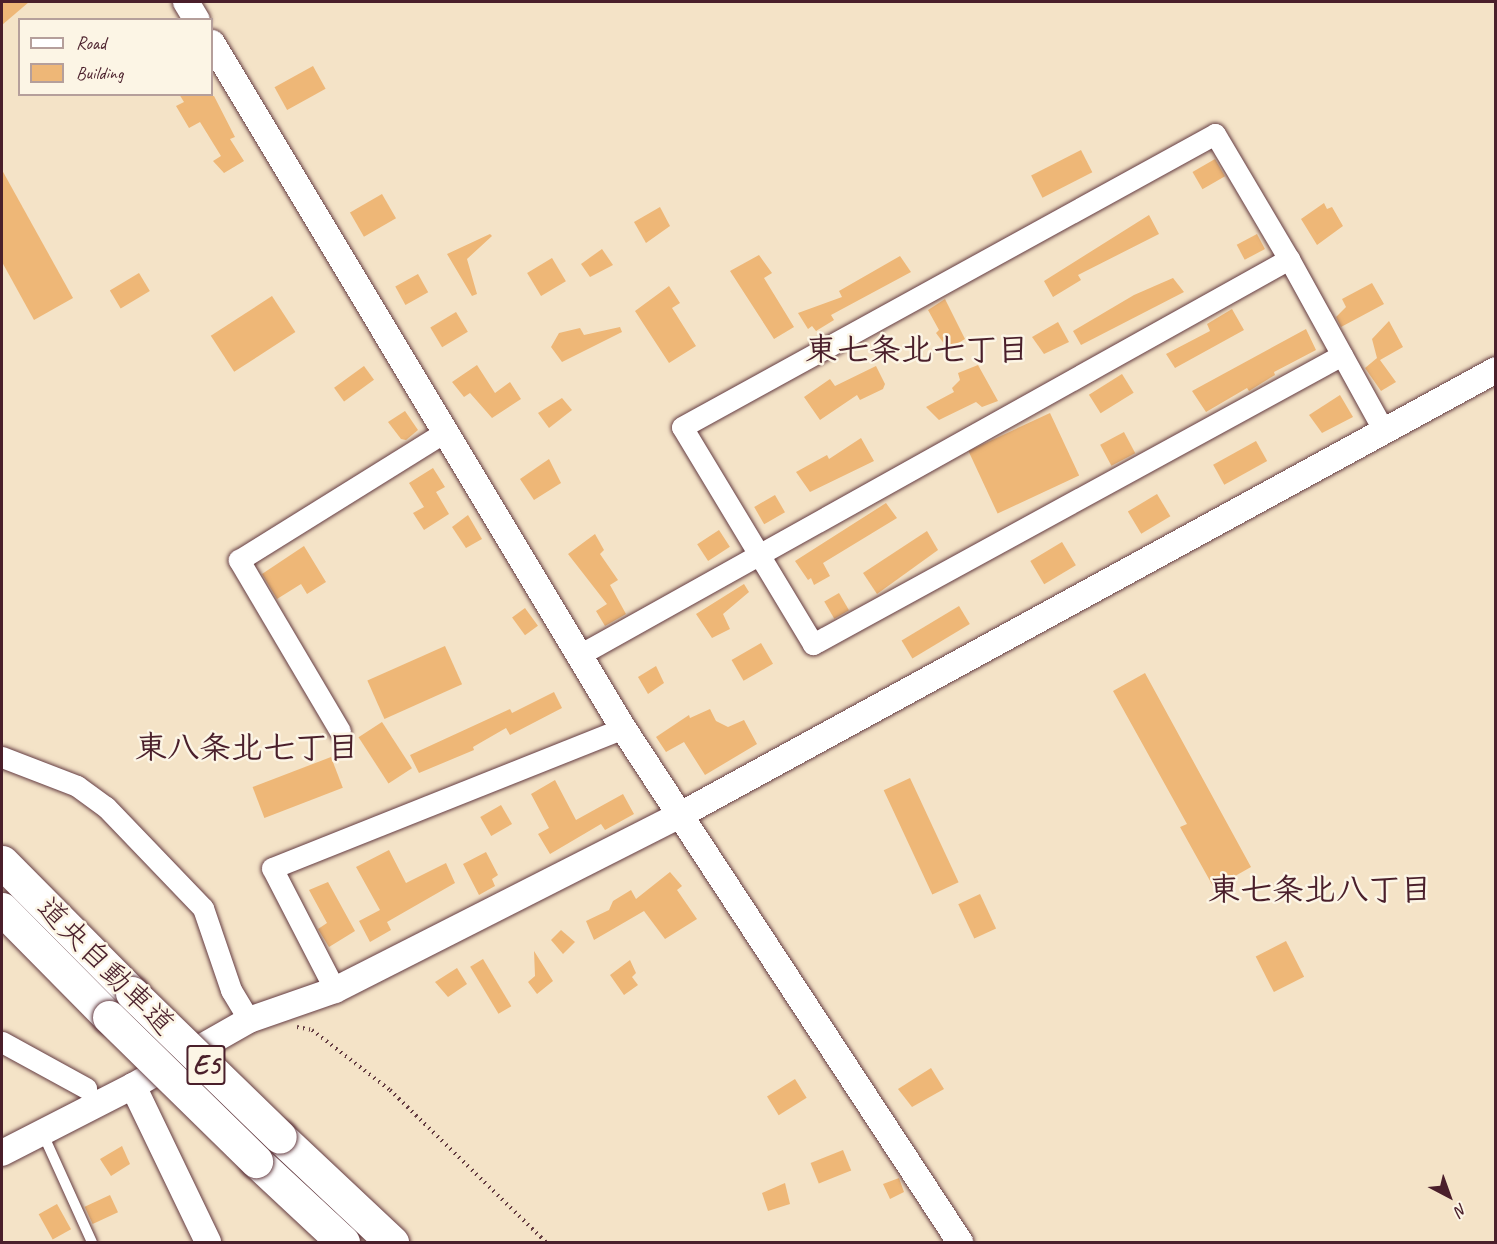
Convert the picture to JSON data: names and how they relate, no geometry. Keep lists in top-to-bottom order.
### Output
{
  "streets": {
    "highway": ["道央自動車道", "E5"]
  },
  "districts": ["東七条北七丁目", "東八条北七丁目", "東七条北八丁目"],
  "legend": ["Road", "Building"],
  "north": "bottom right"
}
